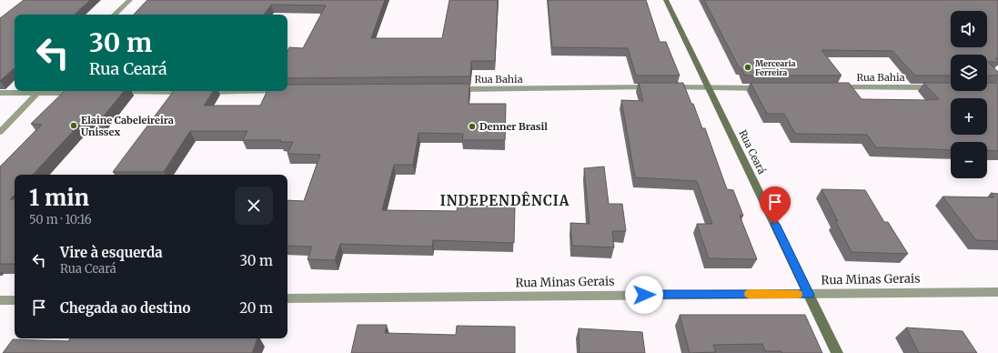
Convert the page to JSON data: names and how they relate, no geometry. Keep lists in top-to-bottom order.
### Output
{
  "streets": {
    "street": ["Rua Bahia", "Rua Ceará", "Rua Minas Gerais"]
  },
  "crossings": [
    ["Rua Bahia", "Rua Ceará"],
    ["Rua Ceará", "Rua Minas Gerais"]
  ],
  "districts": ["INDEPENDÊNCIA"],
  "places": ["Mercearia Ferreira", "Elaine Cabeleireira Unissex", "Denner Brasil"],
  "page": {
    "map_buttons": ["+", "−"],
    "turn": ["30 m", "Rua Ceará"],
    "heading": ["1 min", "50 m · 10:16"],
    "list": [
      {
        "name": "Vire à esquerda",
        "note": "Rua Ceará",
        "value": "30 m"
      },
      {
        "name": "Chegada ao destino",
        "value": "20 m"
      }
    ]
  }
}
